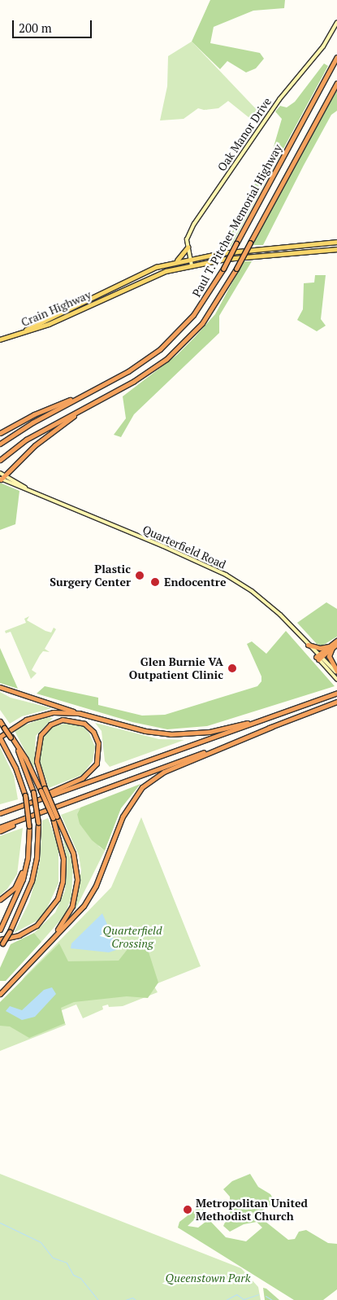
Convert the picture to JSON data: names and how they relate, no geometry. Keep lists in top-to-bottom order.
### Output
{
  "streets": {
    "highway": ["Paul T. Pitcher Memorial Highway"],
    "main road": ["Oak Manor Drive", "Crain Highway", "Quarterfield Road"]
  },
  "crossings": [
    ["Oak Manor Drive", "Crain Highway"]
  ],
  "parks": ["Quarterfield Crossing", "Queenstown Park"],
  "places": [
    "Plastic Surgery Center",
    "Endocentre",
    "Glen Burnie VA Outpatient Clinic",
    "Metropolitan United Methodist Church"
  ],
  "scale_bar": "200 m"
}
